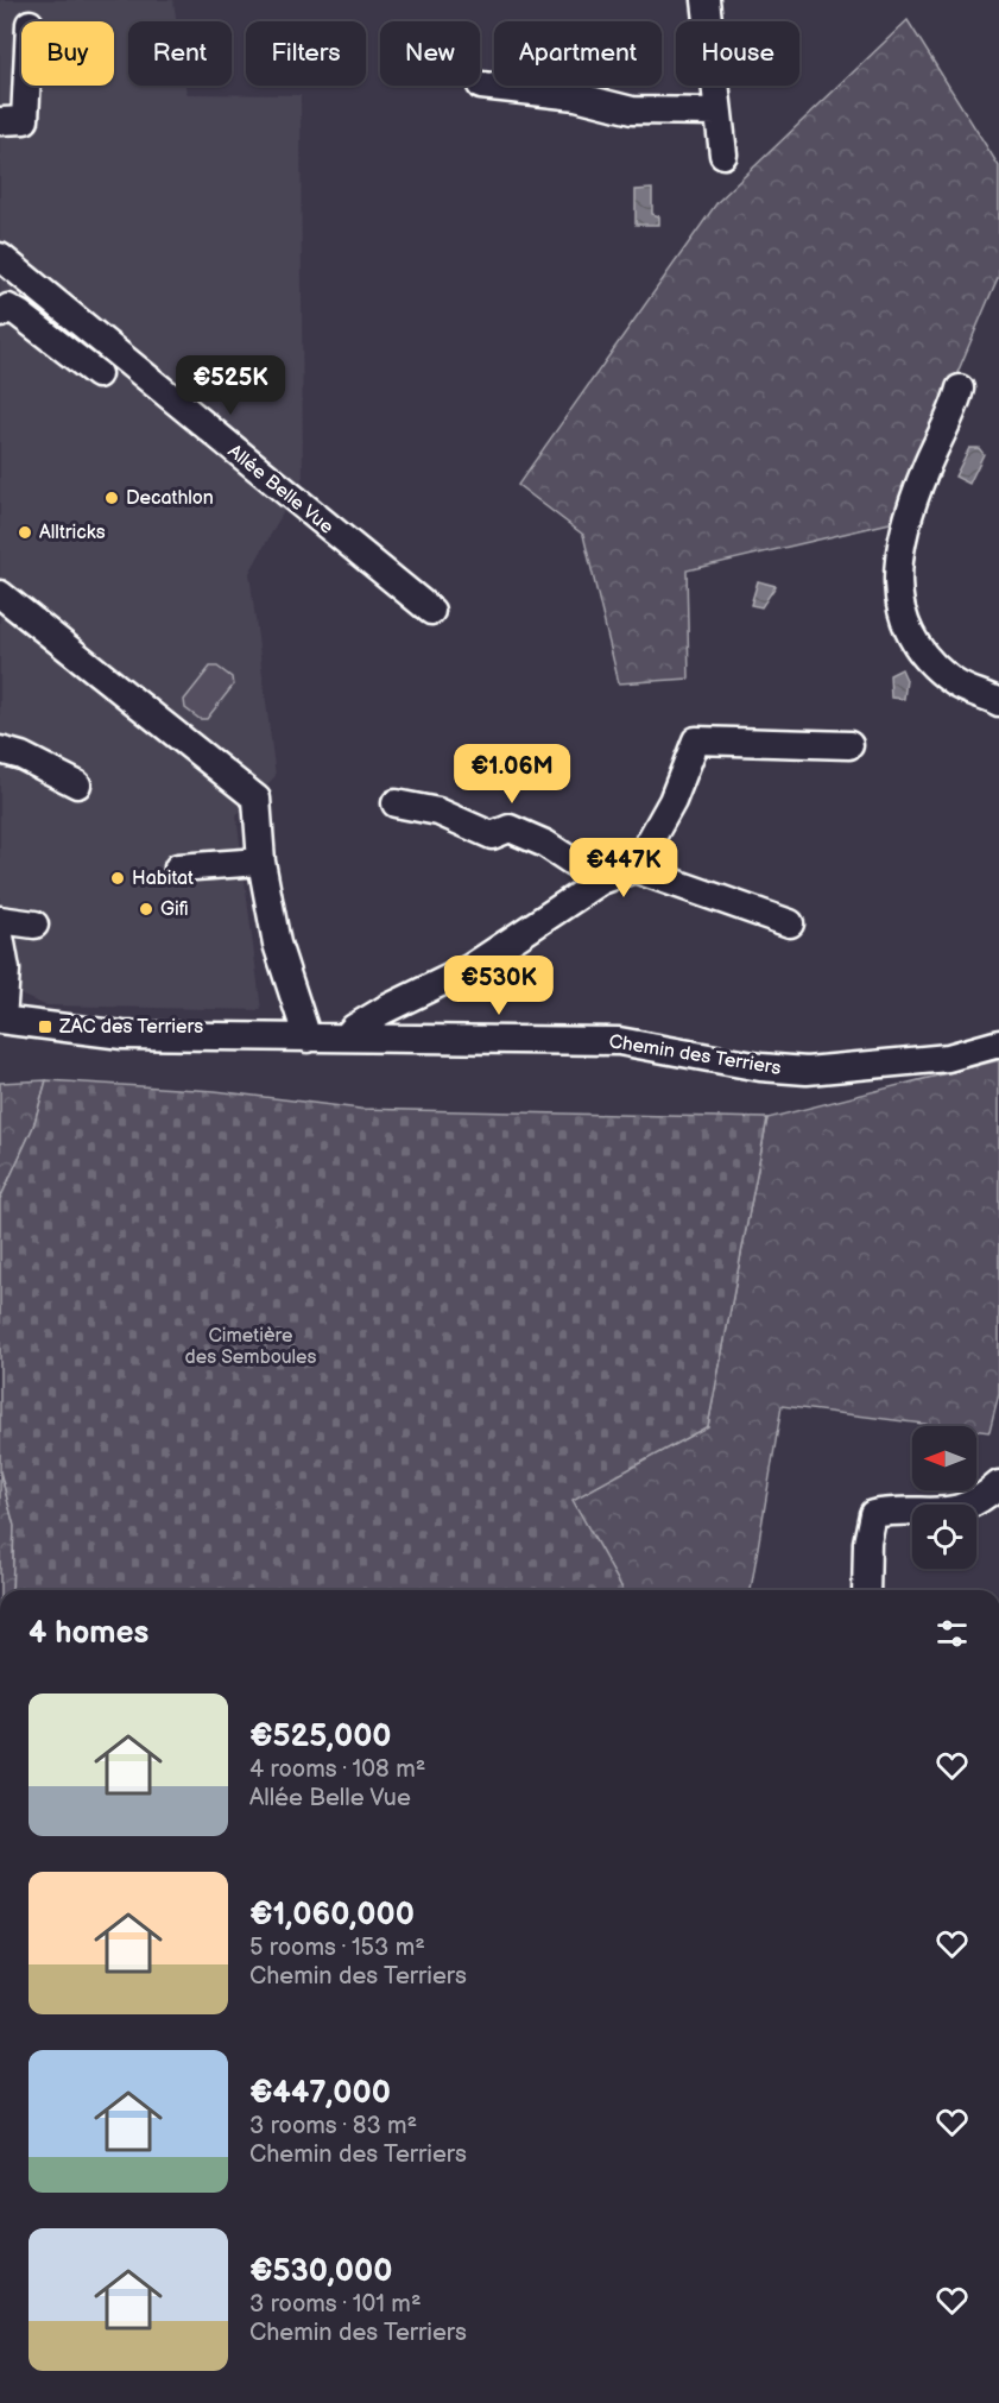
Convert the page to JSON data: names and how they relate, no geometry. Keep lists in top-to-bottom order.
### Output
{
  "streets": {
    "street": ["Allée Belle Vue", "Chemin des Terriers"]
  },
  "parks": ["Cimetière des Semboules"],
  "places": {
    "other": [
      "Decathlon",
      "Alltricks",
      "Habitat",
      "Gifi"
    ],
    "transit": ["ZAC des Terriers"]
  },
  "north": "left",
  "page": {
    "chip": [
      "Buy",
      "Rent",
      "Filters",
      "New",
      "Apartment",
      "House"
    ],
    "price": [
      "€525K",
      "€1.06M",
      "€447K",
      "€530K"
    ],
    "heading": "4 homes",
    "list": [
      {
        "name": "€525,000",
        "note": "4 rooms · 108 m² · Allée Belle Vue"
      },
      {
        "name": "€1,060,000",
        "note": "5 rooms · 153 m² · Chemin des Terriers"
      },
      {
        "name": "€447,000",
        "note": "3 rooms · 83 m² · Chemin des Terriers"
      },
      {
        "name": "€530,000",
        "note": "3 rooms · 101 m² · Chemin des Terriers"
      }
    ]
  }
}
